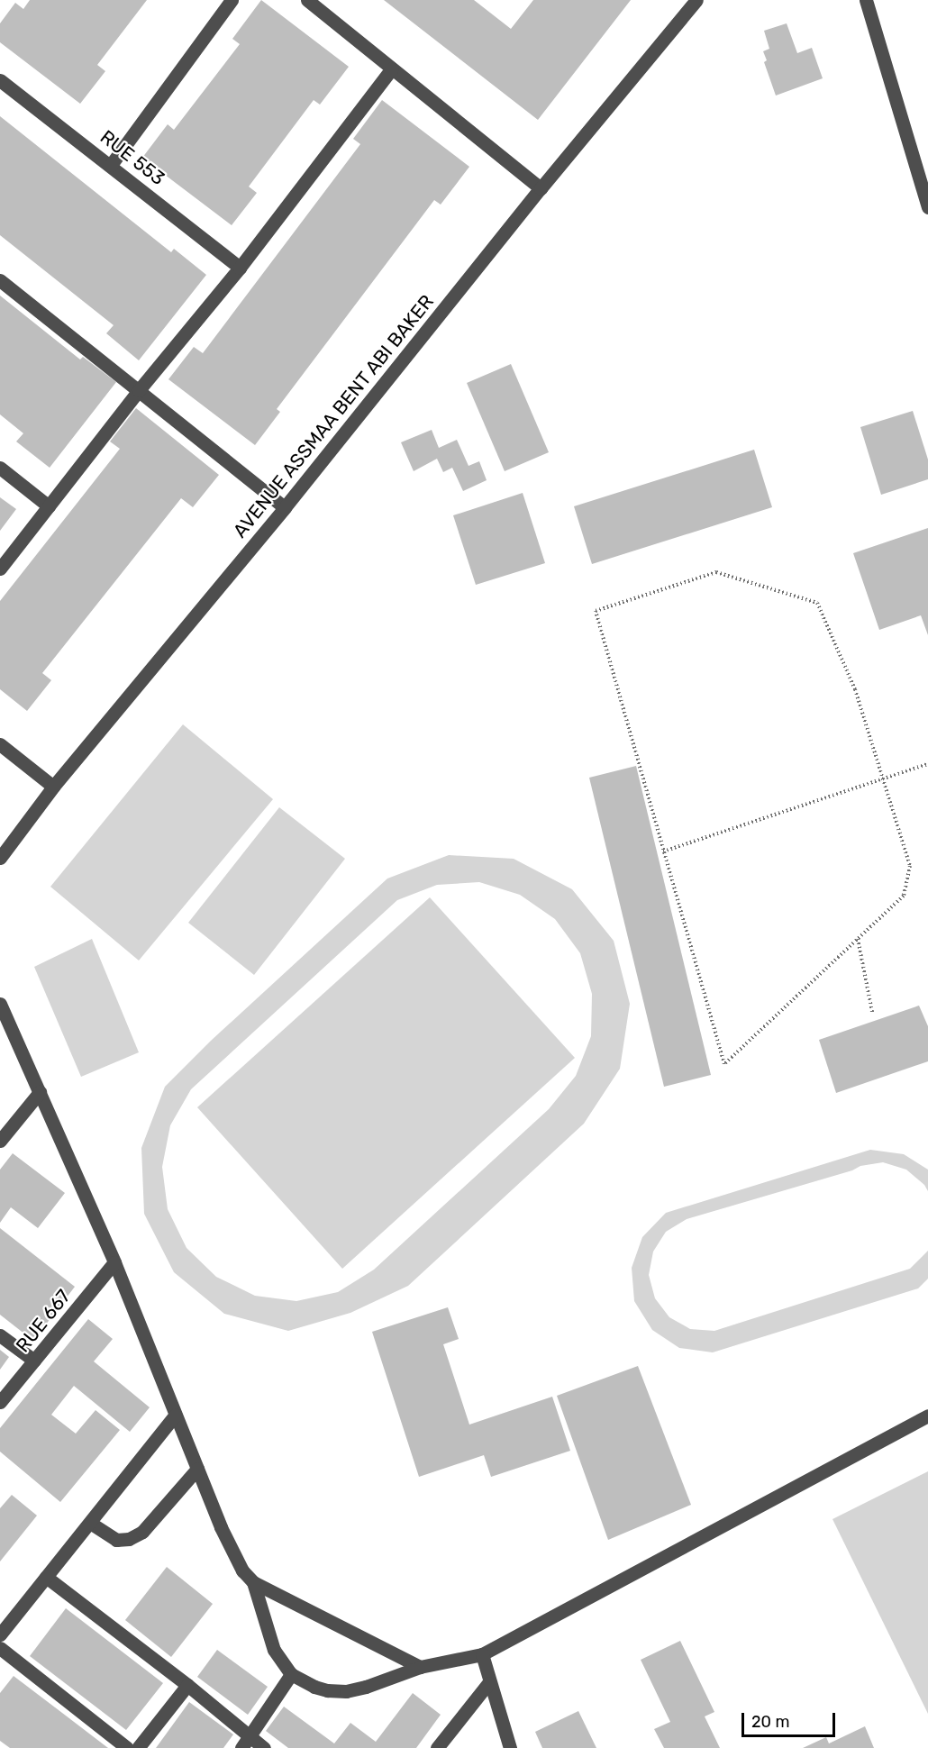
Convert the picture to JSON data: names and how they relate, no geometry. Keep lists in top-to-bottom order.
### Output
{
  "streets": {
    "street": ["RUE 553", "AVENUE ASSMAA BENT ABI BAKER", "RUE 667"]
  },
  "scale_bar": "20 m"
}
